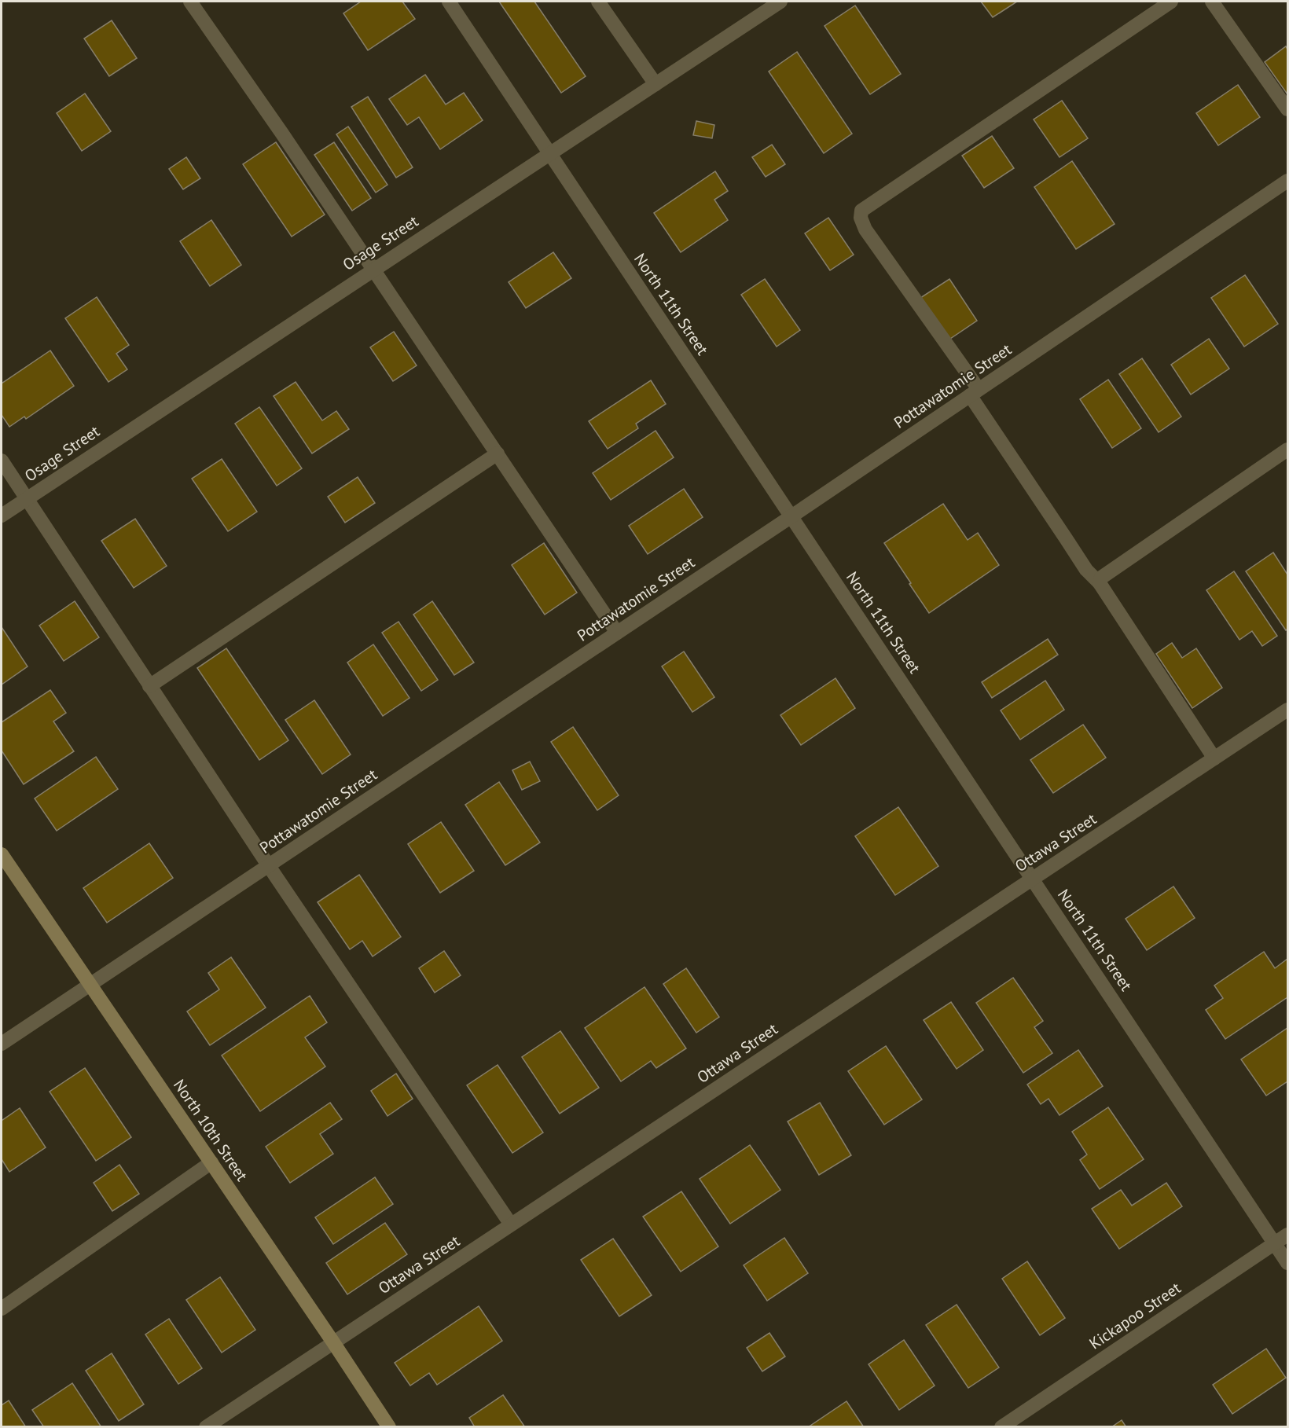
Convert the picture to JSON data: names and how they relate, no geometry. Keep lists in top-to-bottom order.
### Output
{
  "streets": {
    "street": [
      "Osage Street",
      "North 11th Street",
      "Pottawatomie Street",
      "Ottawa Street",
      "North 10th Street",
      "Kickapoo Street"
    ]
  },
  "crossings": [
    ["Osage Street", "North 11th Street"],
    ["North 11th Street", "Pottawatomie Street"],
    ["North 11th Street", "Ottawa Street"],
    ["North 11th Street", "Kickapoo Street"],
    ["Pottawatomie Street", "North 10th Street"],
    ["Ottawa Street", "North 10th Street"]
  ]
}
